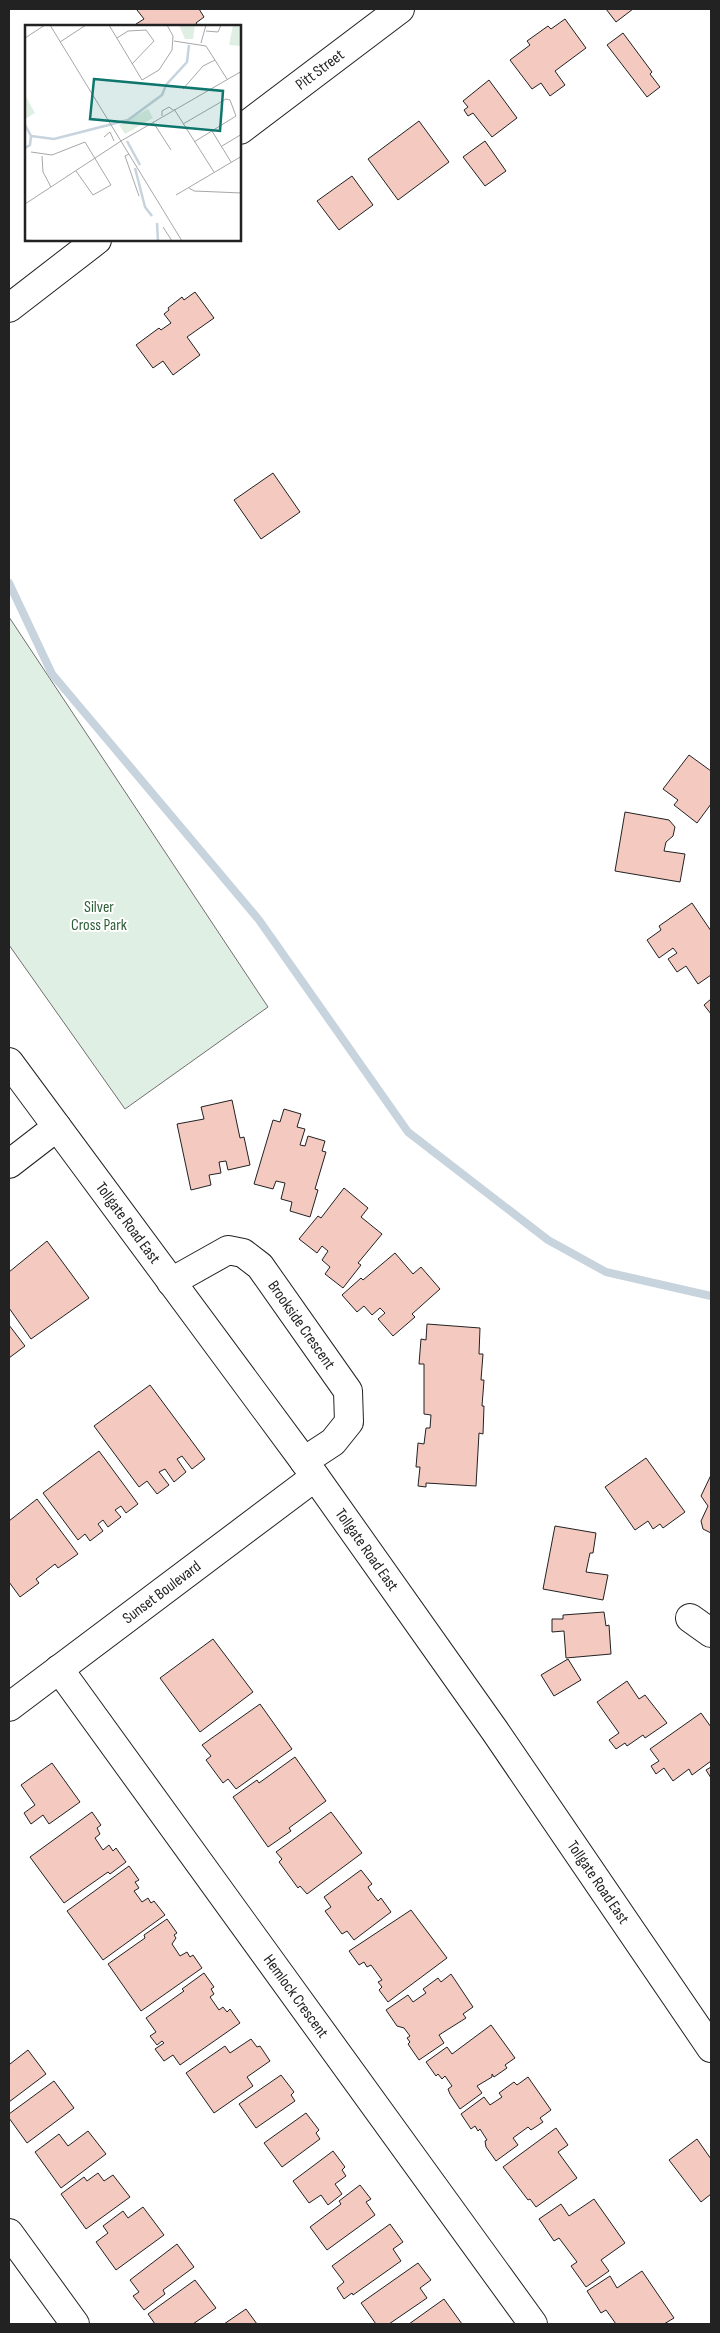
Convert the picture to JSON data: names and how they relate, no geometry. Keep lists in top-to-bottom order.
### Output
{
  "streets": {
    "street": [
      "Pitt Street",
      "Tollgate Road East",
      "Brookside Crescent",
      "Sunset Boulevard",
      "Hemlock Crescent"
    ]
  },
  "crossings": [
    ["Tollgate Road East", "Brookside Crescent"],
    ["Tollgate Road East", "Sunset Boulevard"],
    ["Brookside Crescent", "Sunset Boulevard"],
    ["Sunset Boulevard", "Hemlock Crescent"]
  ],
  "parks": ["Silver Cross Park"]
}
